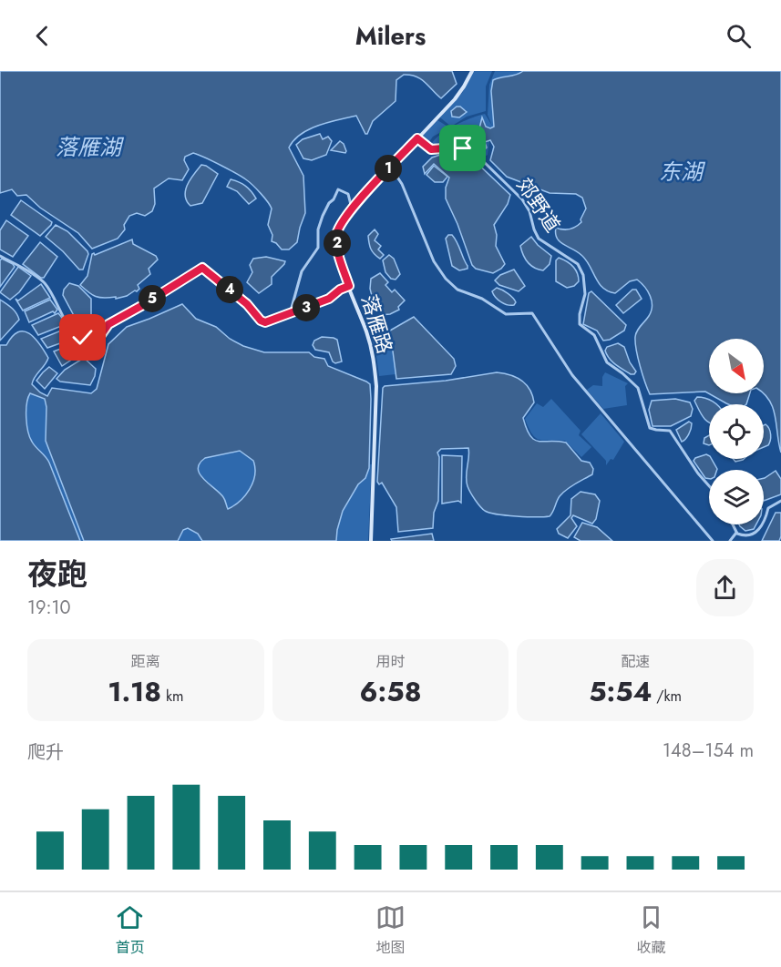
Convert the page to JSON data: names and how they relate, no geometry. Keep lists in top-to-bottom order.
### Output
{
  "streets": {
    "street": ["郊野道", "落雁路"]
  },
  "crossings": [
    ["郊野道", "落雁路"]
  ],
  "water": ["落雁湖", "东湖"],
  "north": "bottom right",
  "page": {
    "header": "Milers",
    "pins": [
      "1",
      "2",
      "4",
      "5",
      "3"
    ],
    "heading": ["夜跑", "19:10"],
    "stats": [
      ["距离", "1.18 km"],
      ["用时", "6:58"],
      ["配速", "5:54 /km"]
    ],
    "chart": ["爬升", "148–154 m"],
    "tabs": ["首页", "地图", "收藏"]
  }
}
